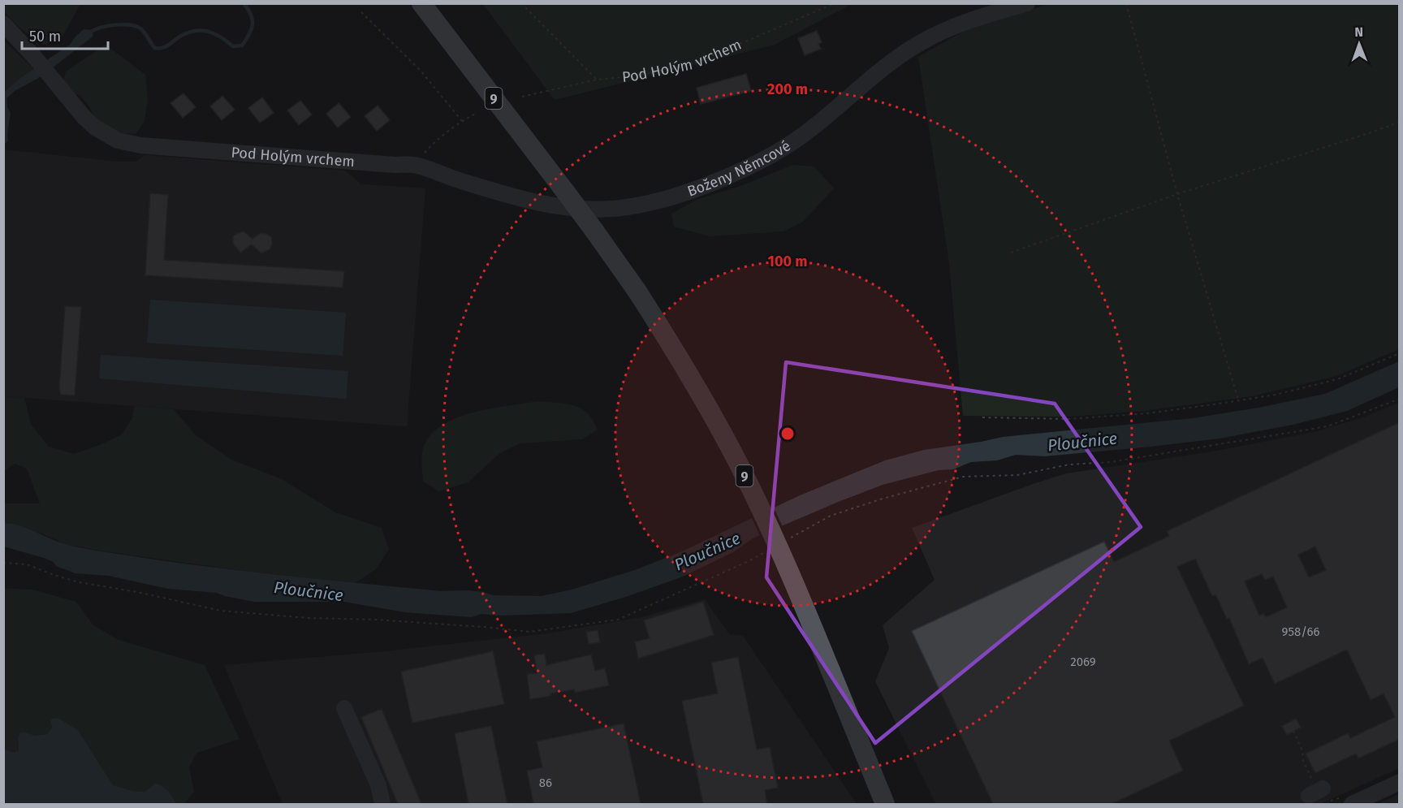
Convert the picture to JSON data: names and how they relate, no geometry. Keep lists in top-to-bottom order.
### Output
{
  "streets": {
    "main road": ["9"],
    "street": ["Pod Holým vrchem", "Boženy Němcové"]
  },
  "crossings": [
    ["Pod Holým vrchem", "Boženy Němcové"]
  ],
  "water": ["Ploučnice"],
  "house_numbers": ["958/66", "2069", "86"],
  "scale_bar": "50 m",
  "north": "top",
  "rings": ["200 m", "100 m"]
}
